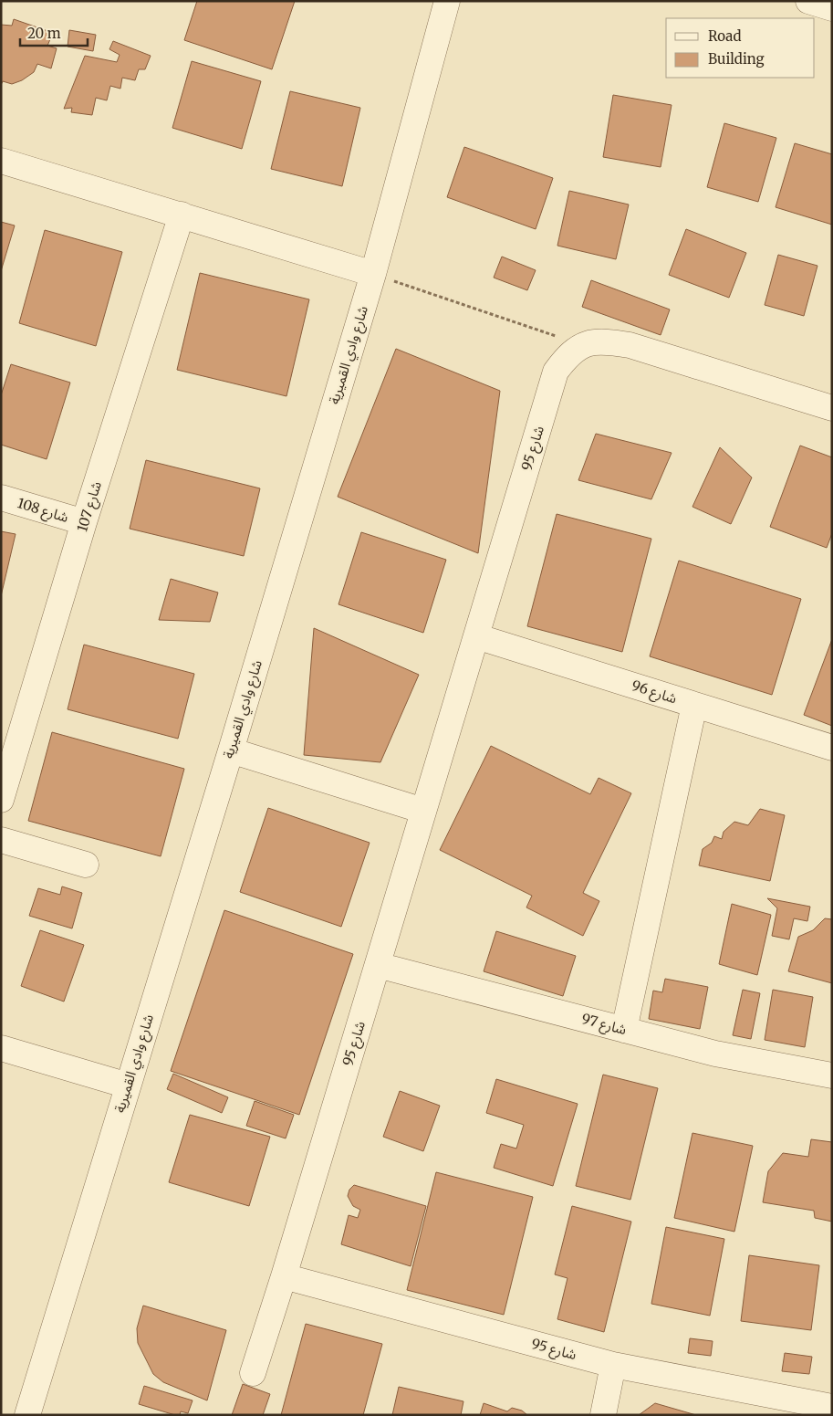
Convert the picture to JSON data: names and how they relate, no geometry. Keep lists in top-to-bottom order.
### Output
{
  "streets": {
    "street": [
      "شارع وادي القميرية",
      "شارع 95",
      "شارع 107",
      "شارع 108",
      "شارع 96",
      "شارع 97"
    ]
  },
  "crossings": [
    ["شارع 95", "شارع 96"],
    ["شارع 95", "شارع 97"],
    ["شارع 107", "شارع 108"]
  ],
  "legend": ["Road", "Building"],
  "scale_bar": "20 m"
}
